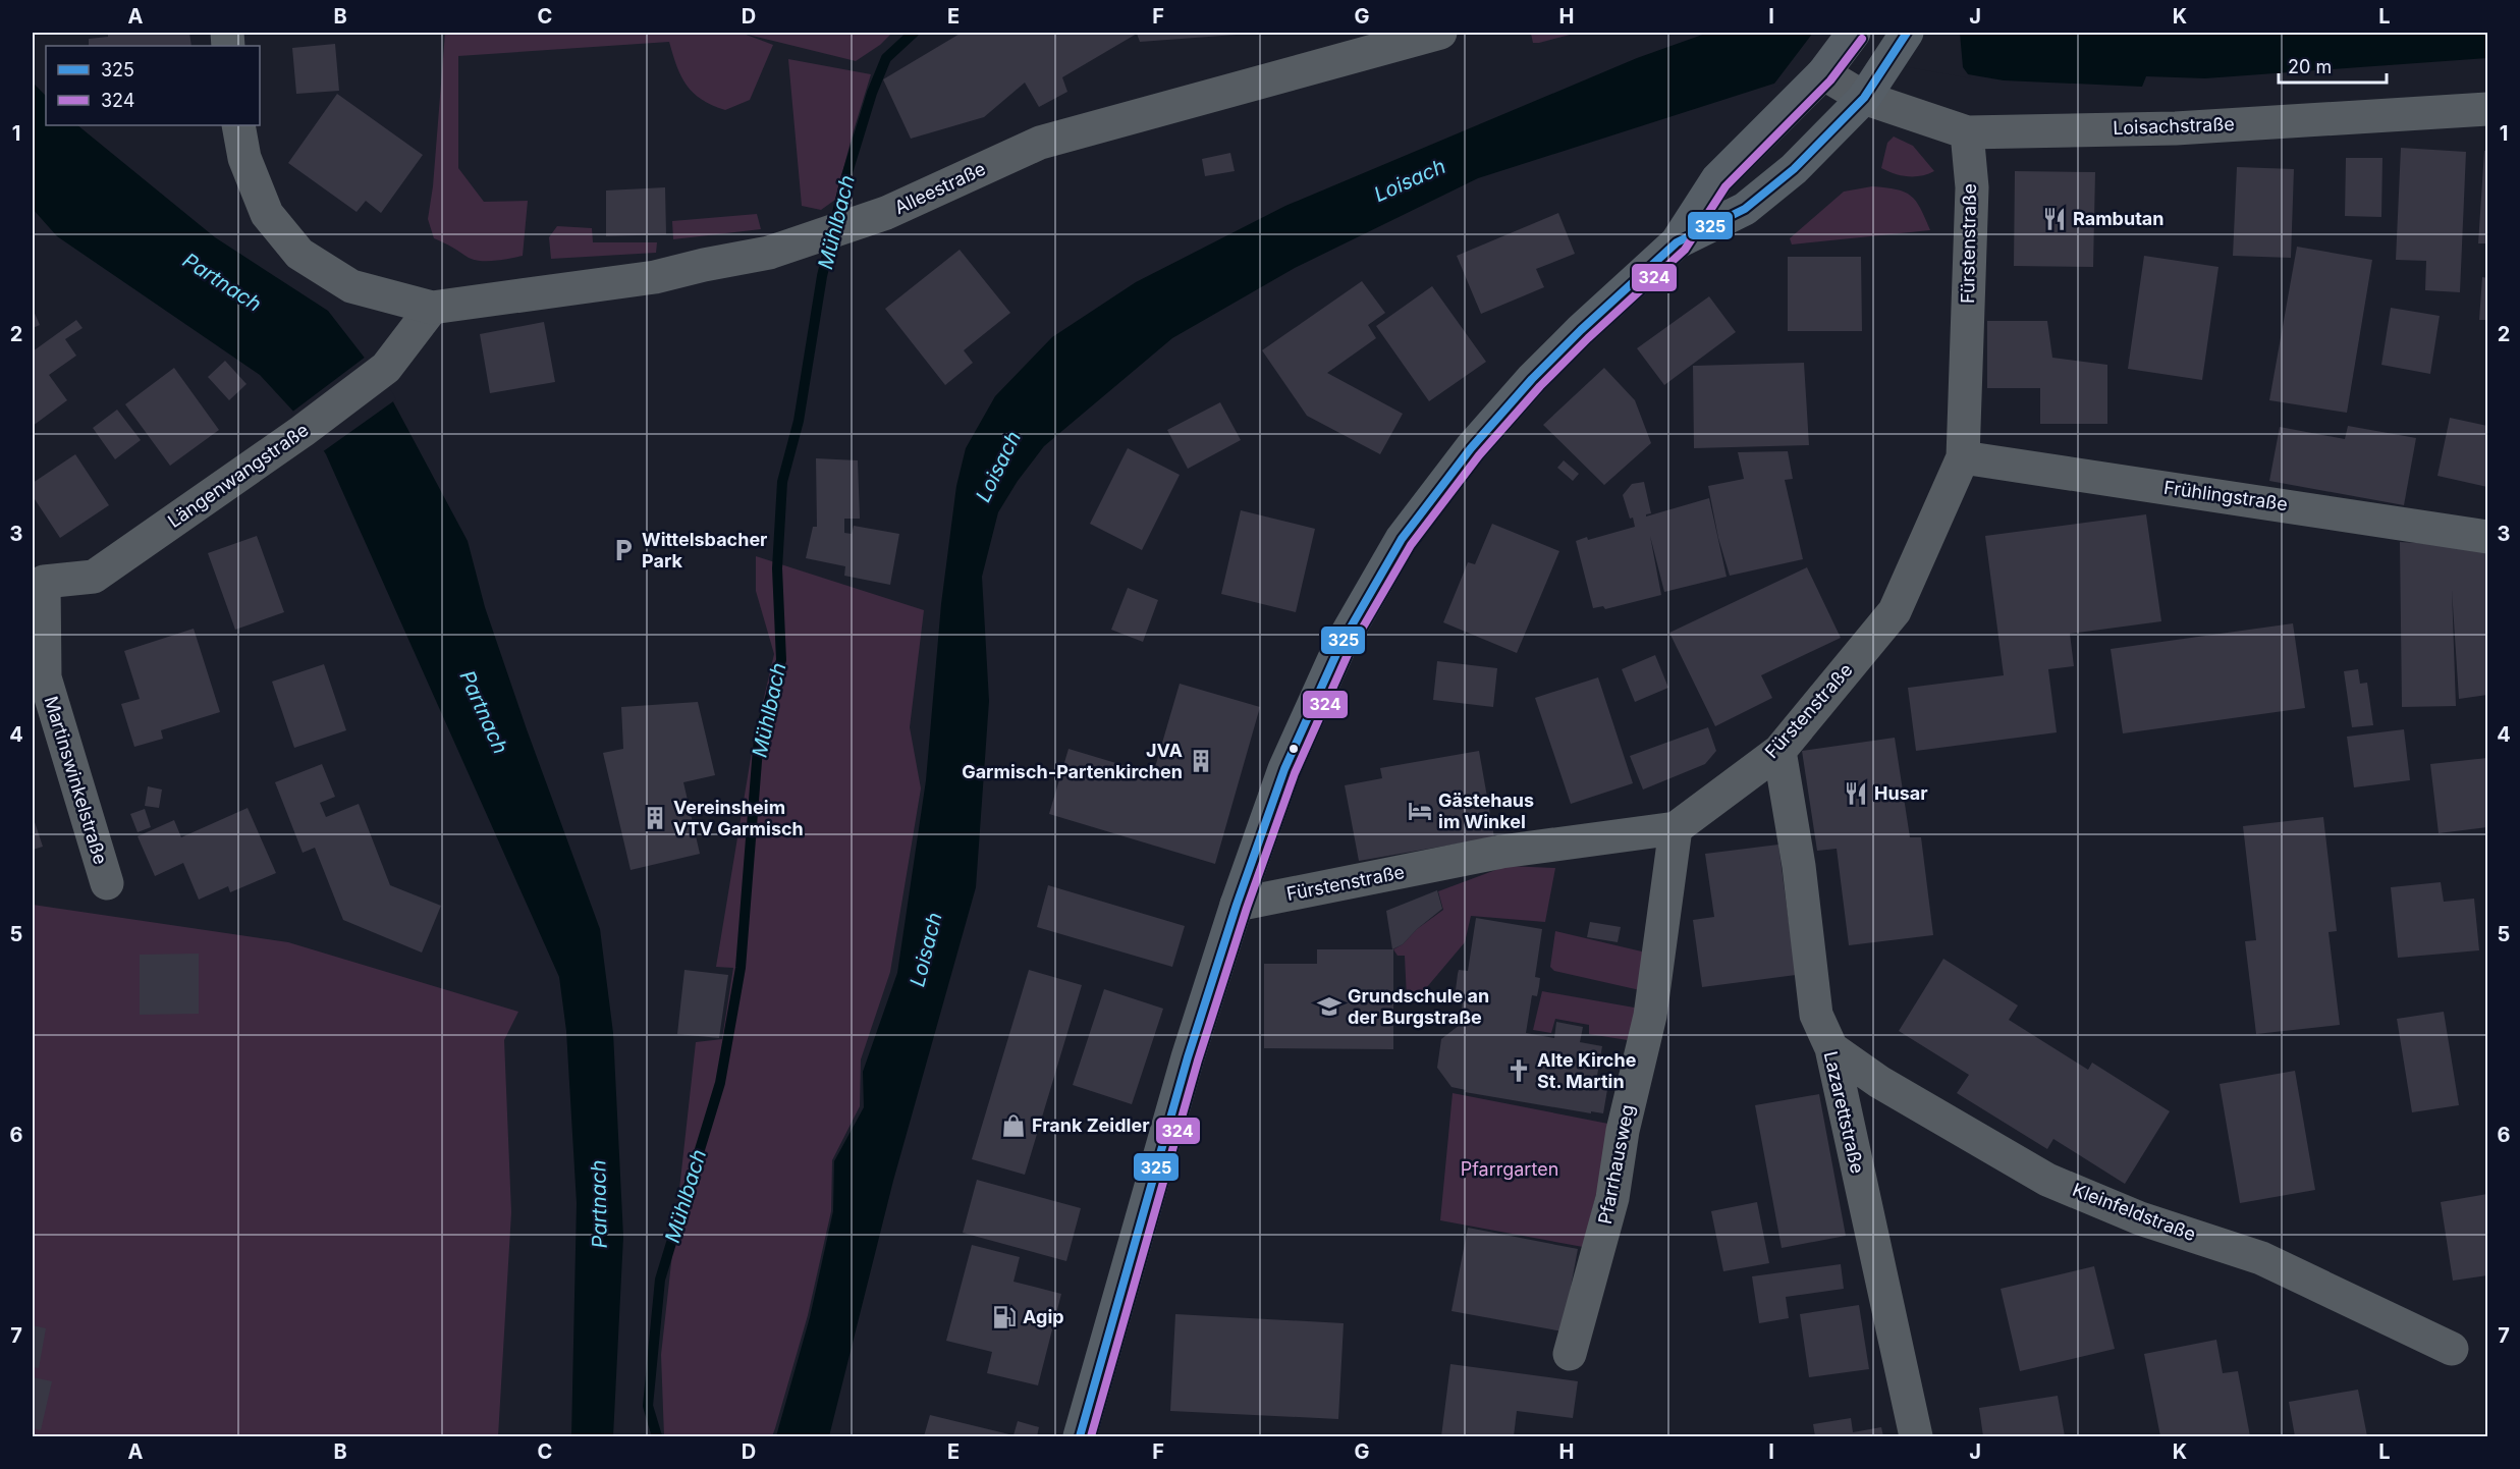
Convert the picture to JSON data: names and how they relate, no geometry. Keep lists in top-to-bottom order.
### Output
{
  "streets": {
    "street": [
      "Loisachstraße",
      "Alleestraße",
      "Fürstenstraße",
      "Längenwangstraße",
      "Frühlingstraße",
      "Martinswinkelstraße",
      "Lazarettstraße",
      "Pfarrhausweg",
      "Kleinfeldstraße"
    ]
  },
  "crossings": [
    ["Loisachstraße", "Fürstenstraße"],
    ["Alleestraße", "Längenwangstraße"],
    ["Fürstenstraße", "Frühlingstraße"],
    ["Fürstenstraße", "Lazarettstraße"],
    ["Fürstenstraße", "Pfarrhausweg"],
    ["Längenwangstraße", "Martinswinkelstraße"],
    ["Lazarettstraße", "Kleinfeldstraße"]
  ],
  "water": ["Loisach", "Mühlbach", "Partnach"],
  "parks": ["Pfarrgarten"],
  "places": {
    "restaurant": ["Rambutan", "Husar"],
    "parking": ["Wittelsbacher Park"],
    "building": ["JVA Garmisch-Partenkirchen", "Vereinsheim VTV Garmisch"],
    "hotel": ["Gästehaus im Winkel"],
    "school or university": ["Grundschule an der Burgstraße"],
    "church": ["Alte Kirche St. Martin"],
    "shop": ["Frank Zeidler"],
    "fuel station": ["Agip"]
  },
  "lines": ["transit line 325", "transit line 324"],
  "legend": ["325", "324"],
  "scale_bar": "20 m",
  "grid": {
    "columns": [
      "A",
      "B",
      "C",
      "D",
      "E",
      "F",
      "G",
      "H",
      "I",
      "J",
      "K",
      "L"
    ],
    "rows": [
      "1",
      "2",
      "3",
      "4",
      "5",
      "6",
      "7"
    ]
  }
}
